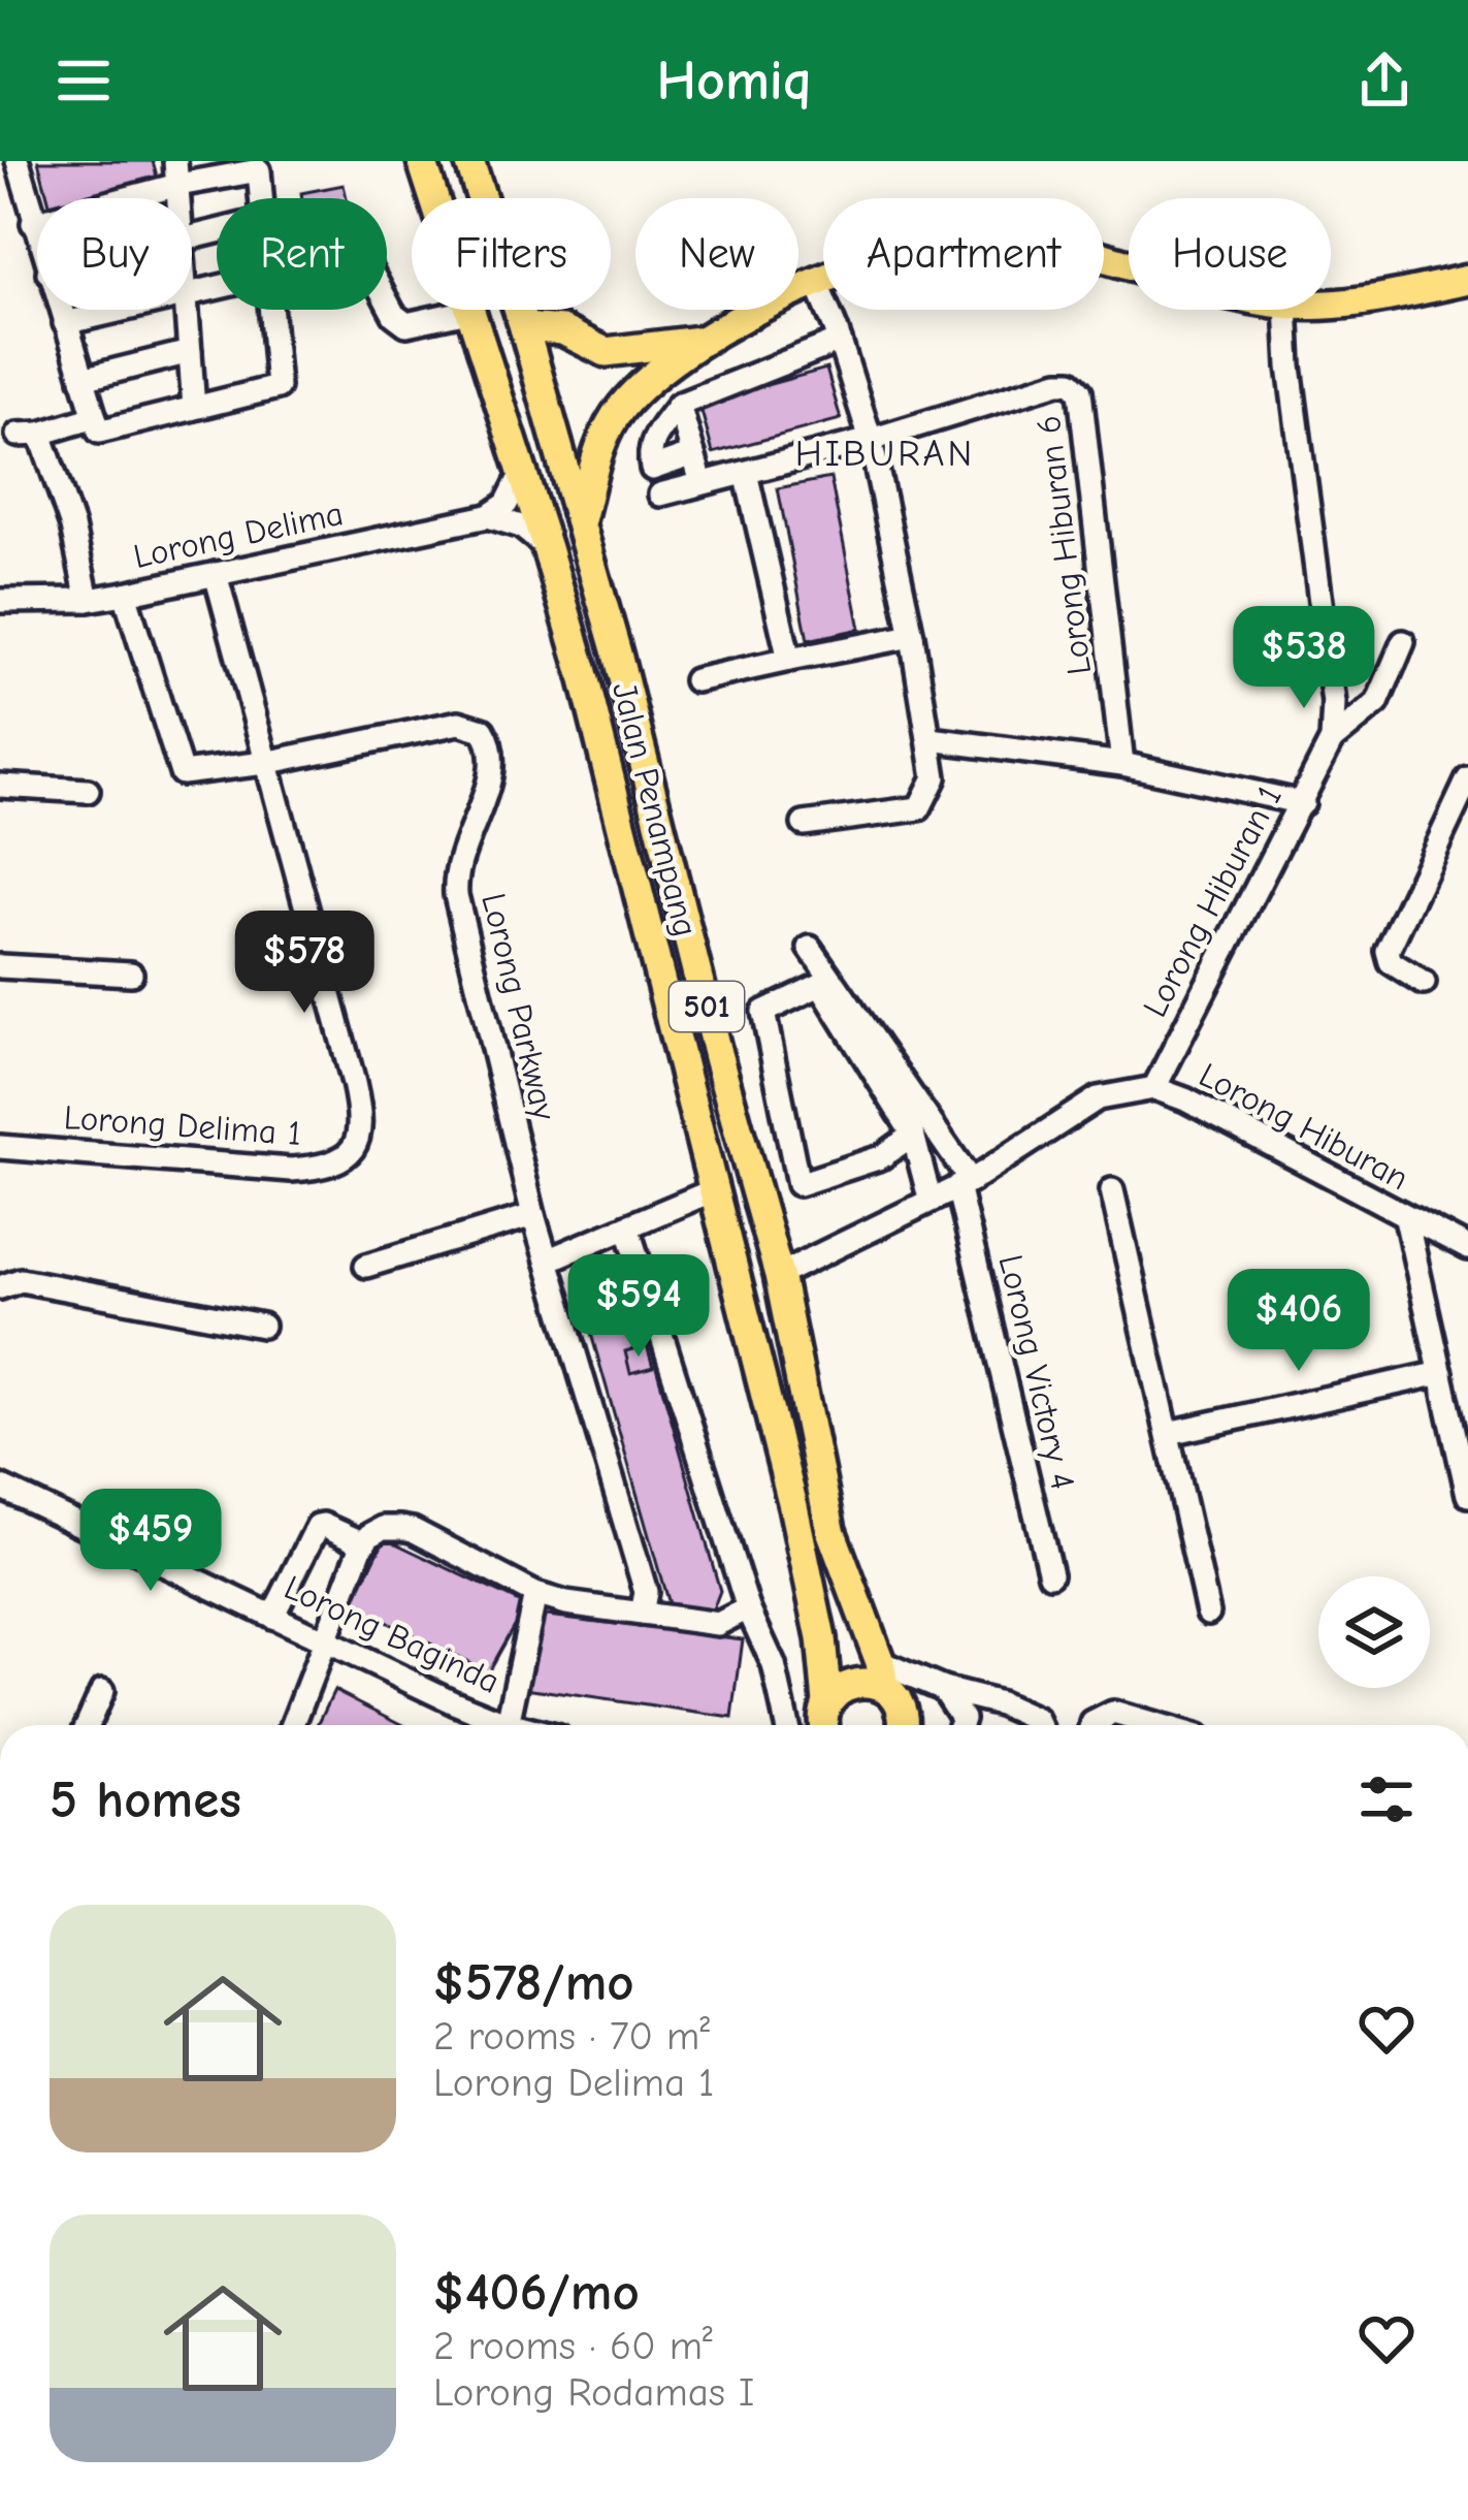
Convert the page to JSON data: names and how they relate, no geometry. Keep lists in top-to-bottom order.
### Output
{
  "streets": {
    "main road": ["Jalan Penampang", "501"],
    "street": [
      "Lorong Delima",
      "Lorong Hiburan 6",
      "Lorong Hiburan 1",
      "Lorong Parkway",
      "Lorong Delima 1",
      "Lorong Hiburan",
      "Lorong Victory 4",
      "Lorong Baginda"
    ]
  },
  "crossings": [
    ["Lorong Delima", "Lorong Delima 1"],
    ["Jalan Penampang", "Lorong Hiburan"],
    ["Lorong Hiburan 1", "Lorong Hiburan"],
    ["Lorong Parkway", "Lorong Delima 1"],
    ["Lorong Hiburan", "Lorong Victory 4"]
  ],
  "districts": ["HIBURAN"],
  "page": {
    "header": "Homiq",
    "chip": [
      "Buy",
      "Rent",
      "Filters",
      "New",
      "Apartment",
      "House"
    ],
    "price": [
      "$538",
      "$578",
      "$594",
      "$406",
      "$459"
    ],
    "heading": "5 homes",
    "list": [
      {
        "name": "$578/mo",
        "note": "2 rooms · 70 m² · Lorong Delima 1"
      },
      {
        "name": "$406/mo",
        "note": "2 rooms · 60 m² · Lorong Rodamas I"
      }
    ]
  }
}
